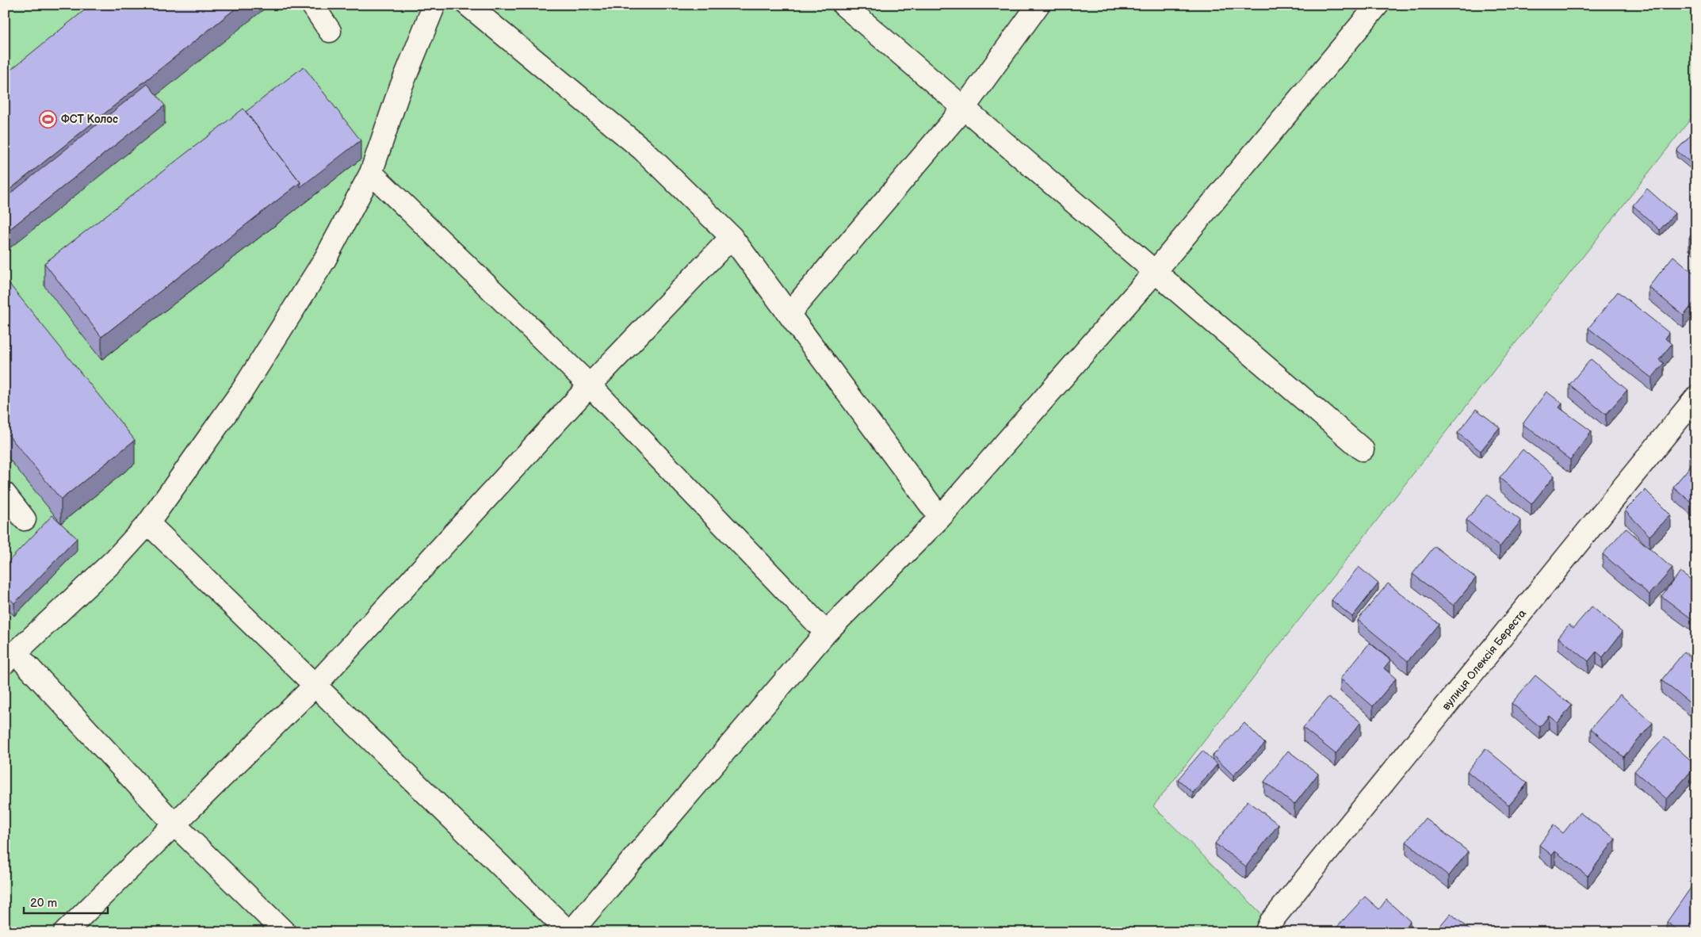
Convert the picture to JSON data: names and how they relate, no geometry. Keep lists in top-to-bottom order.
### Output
{
  "streets": {
    "street": ["вулиця Олексія Береста"]
  },
  "places": {
    "sports": ["ФСТ Колос"]
  },
  "scale_bar": "20 m"
}
